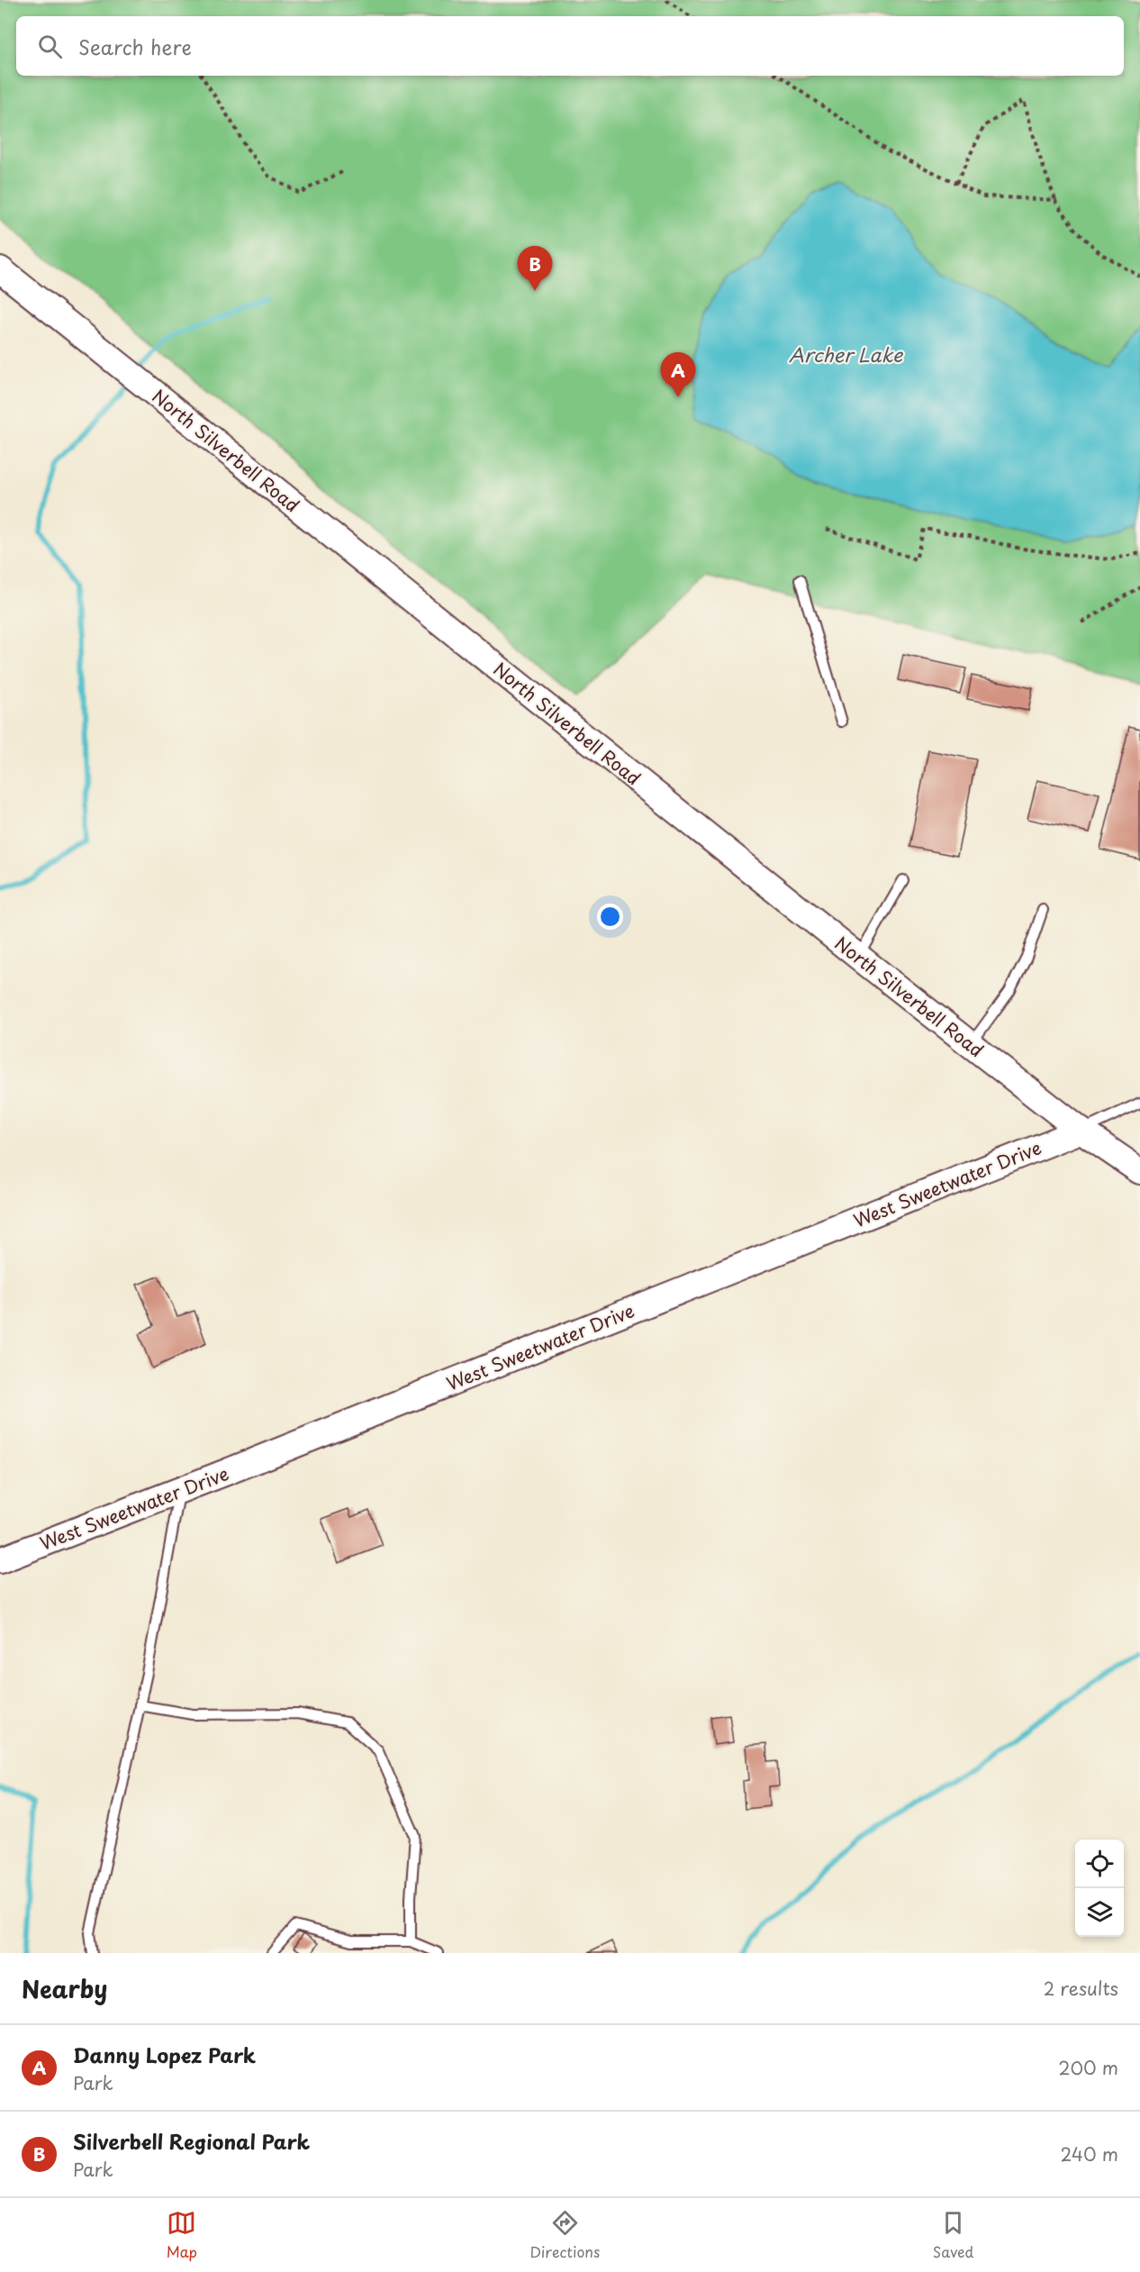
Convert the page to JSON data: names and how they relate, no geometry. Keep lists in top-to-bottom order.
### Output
{
  "streets": {
    "main road": ["North Silverbell Road", "West Sweetwater Drive"]
  },
  "crossings": [
    ["North Silverbell Road", "West Sweetwater Drive"]
  ],
  "water": ["Archer Lake"],
  "page": {
    "search": "Search here",
    "pins": ["B", "A"],
    "heading": ["Nearby", "2 results"],
    "list": [
      {
        "mark": "A",
        "name": "Danny Lopez Park",
        "note": "Park",
        "value": "200 m"
      },
      {
        "mark": "B",
        "name": "Silverbell Regional Park",
        "note": "Park",
        "value": "240 m"
      }
    ],
    "nav": ["Map", "Directions", "Saved"]
  }
}
